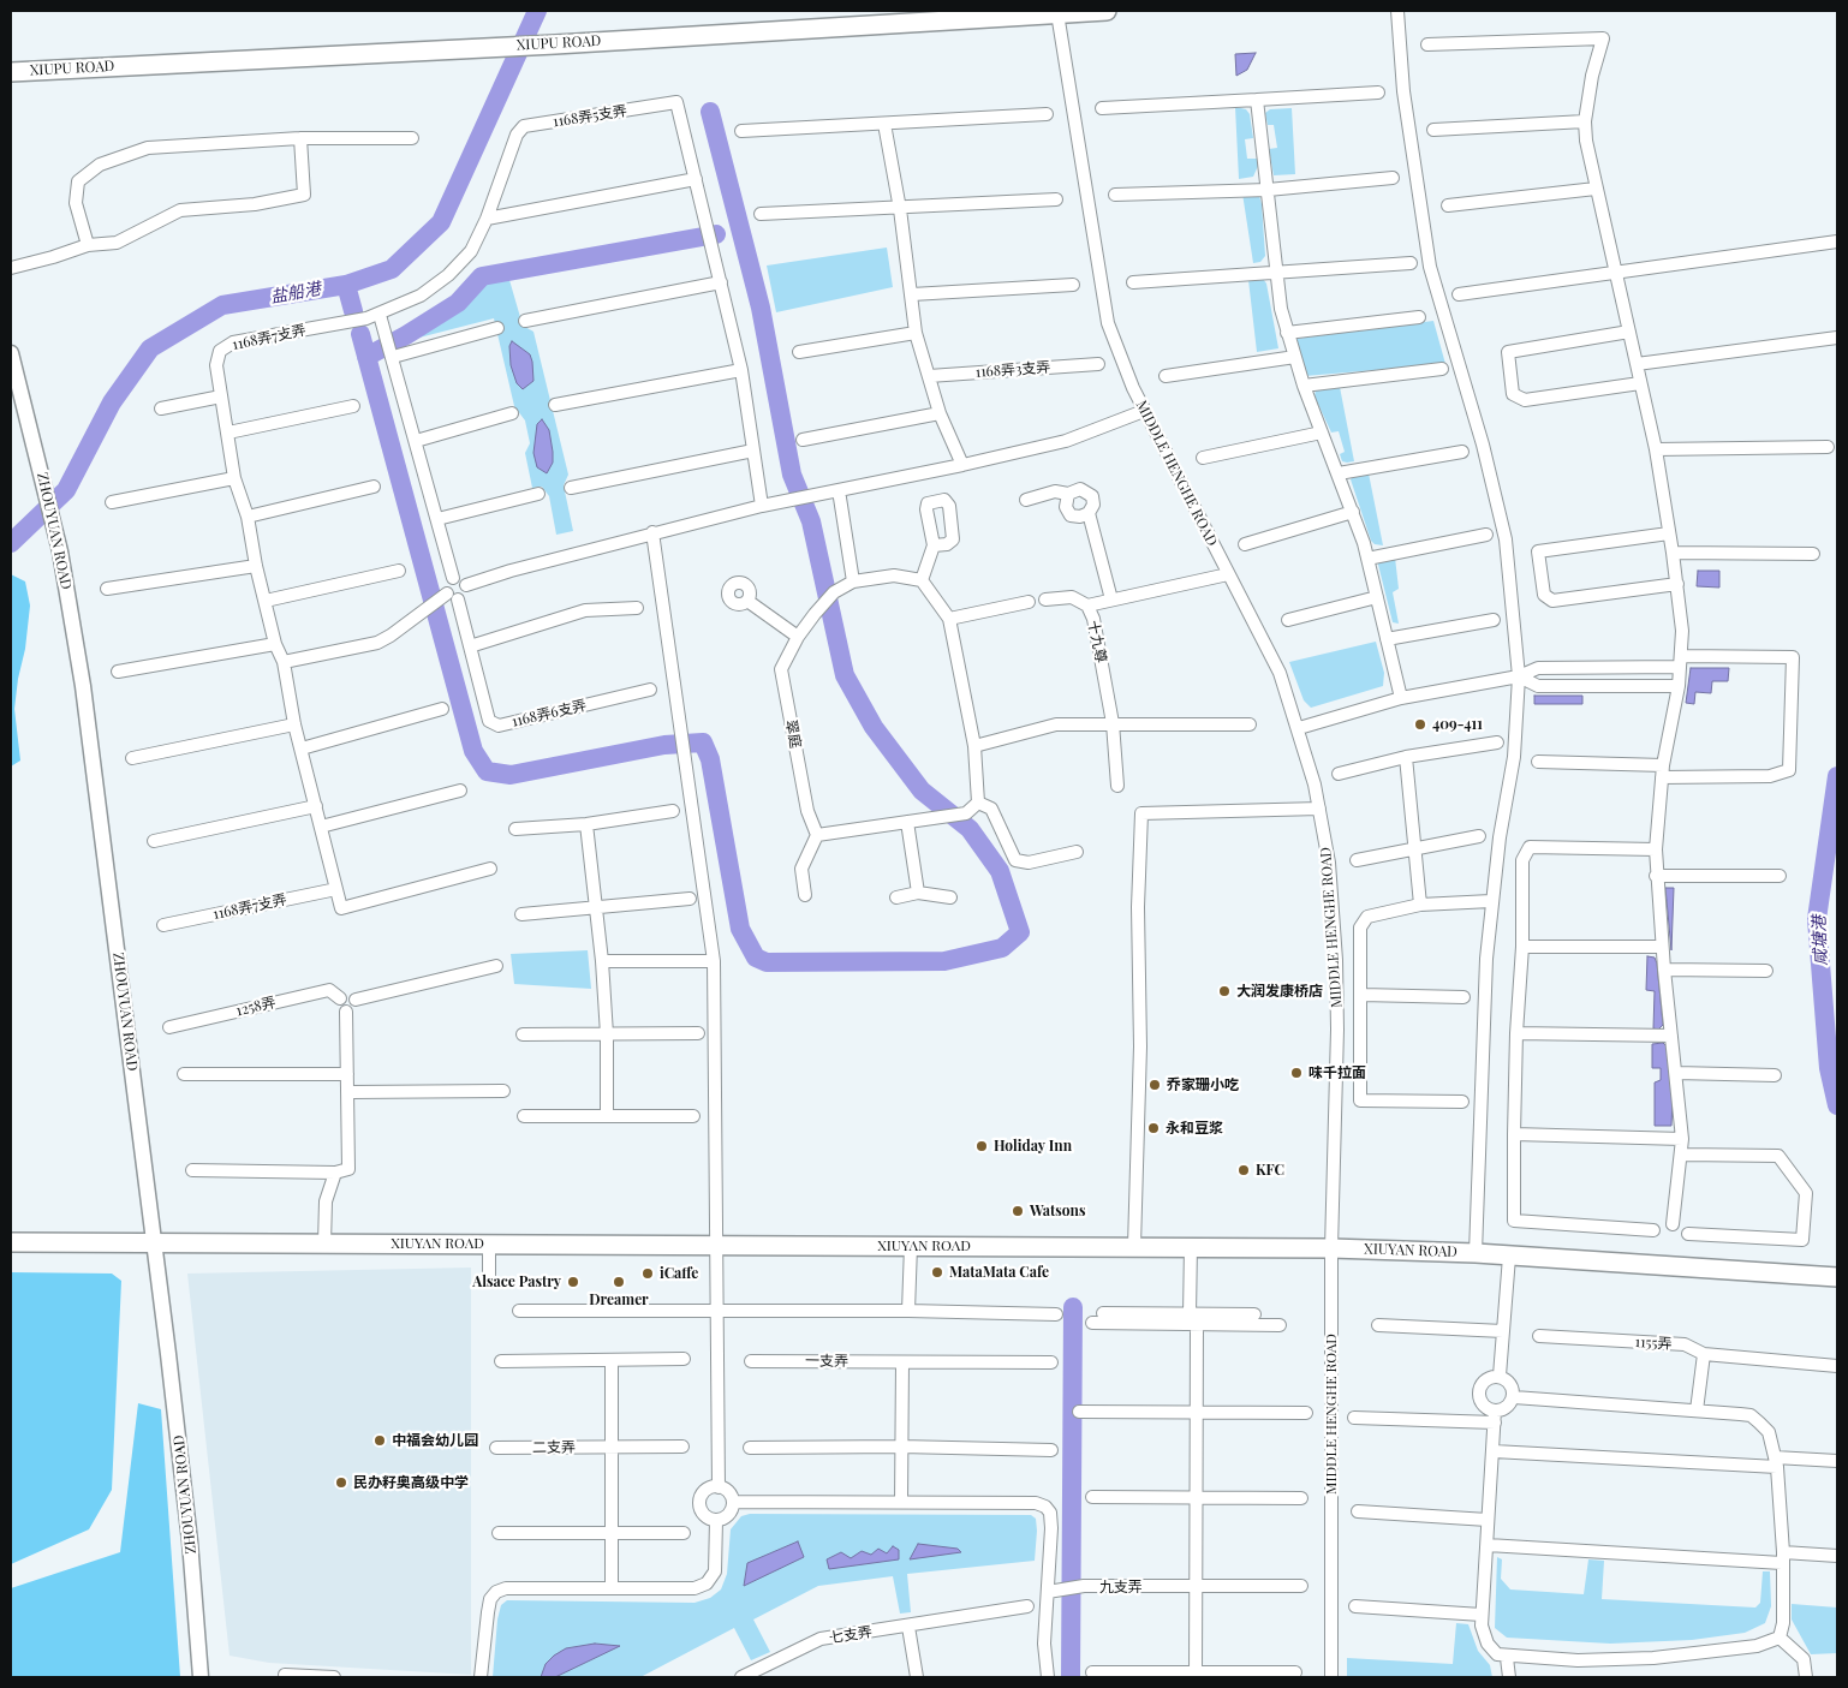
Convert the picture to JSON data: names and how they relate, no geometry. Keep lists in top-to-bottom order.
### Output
{
  "streets": {
    "main road": ["XIUPU ROAD", "XIUYAN ROAD"],
    "street": [
      "1168弄5支弄",
      "1168弄7支弄",
      "1168弄3支弄",
      "MIDDLE HENGHE ROAD",
      "ZHOUYUAN ROAD",
      "十九尊",
      "1168弄6支弄",
      "翠庭",
      "1258弄",
      "1155弄",
      "一支弄",
      "二支弄",
      "九支弄",
      "七支弄"
    ]
  },
  "crossings": [
    ["XIUPU ROAD", "MIDDLE HENGHE ROAD"],
    ["1168弄5支弄", "1168弄7支弄"],
    ["MIDDLE HENGHE ROAD", "XIUYAN ROAD"],
    ["ZHOUYUAN ROAD", "XIUYAN ROAD"]
  ],
  "water": ["盐船港", "咸塘港"],
  "places": [
    "409-411",
    "大润发康桥店",
    "味千拉面",
    "乔家珊小吃",
    "永和豆浆",
    "Holiday Inn",
    "KFC",
    "Watsons",
    "MataMata Cafe",
    "iCaffe",
    "Alsace Pastry",
    "Dreamer",
    "中福会幼儿园",
    "民办籽奥高级中学"
  ]
}
